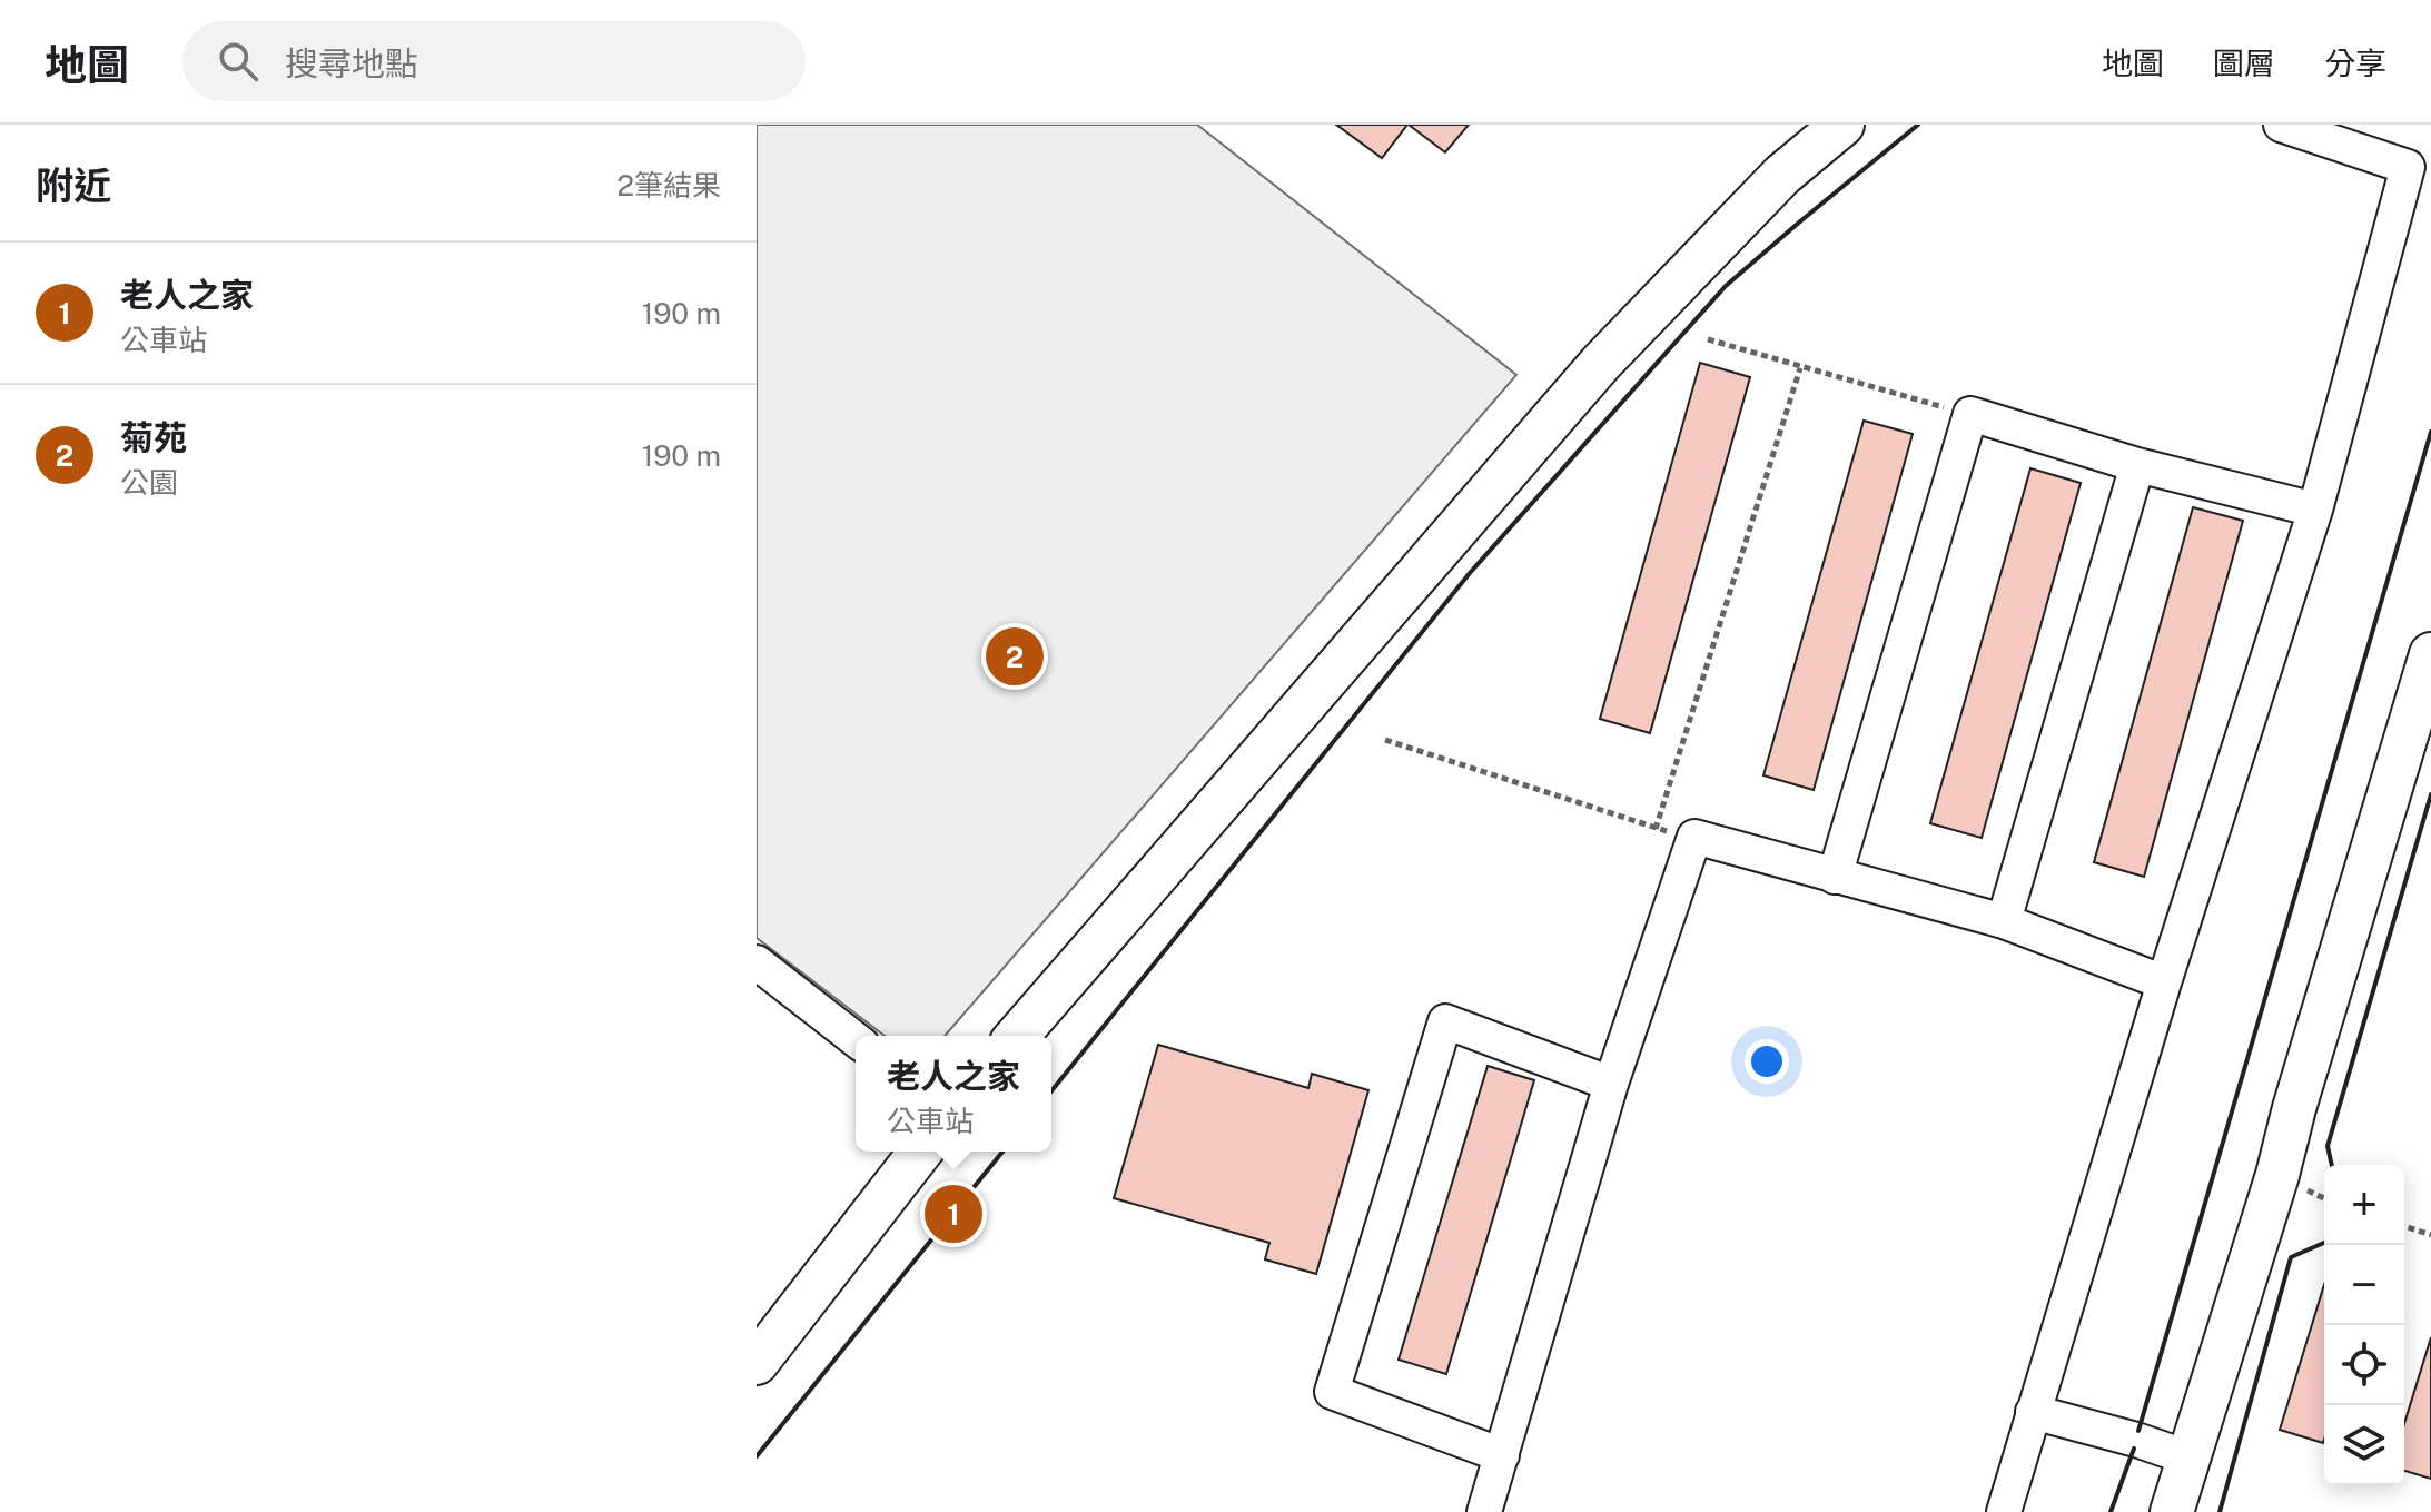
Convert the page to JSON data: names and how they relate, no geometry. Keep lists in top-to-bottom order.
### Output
{
  "page": {
    "header": "地圖",
    "search": "搜尋地點",
    "nav": ["地圖", "圖層", "分享"],
    "heading": ["附近", "2筆結果"],
    "list": [
      {
        "mark": "1",
        "name": "老人之家",
        "note": "公車站",
        "value": "190 m"
      },
      {
        "mark": "2",
        "name": "菊苑",
        "note": "公園",
        "value": "190 m"
      }
    ],
    "pins": ["2", "1"],
    "popup": ["老人之家", "公車站"],
    "map_buttons": ["+", "−"]
  }
}
